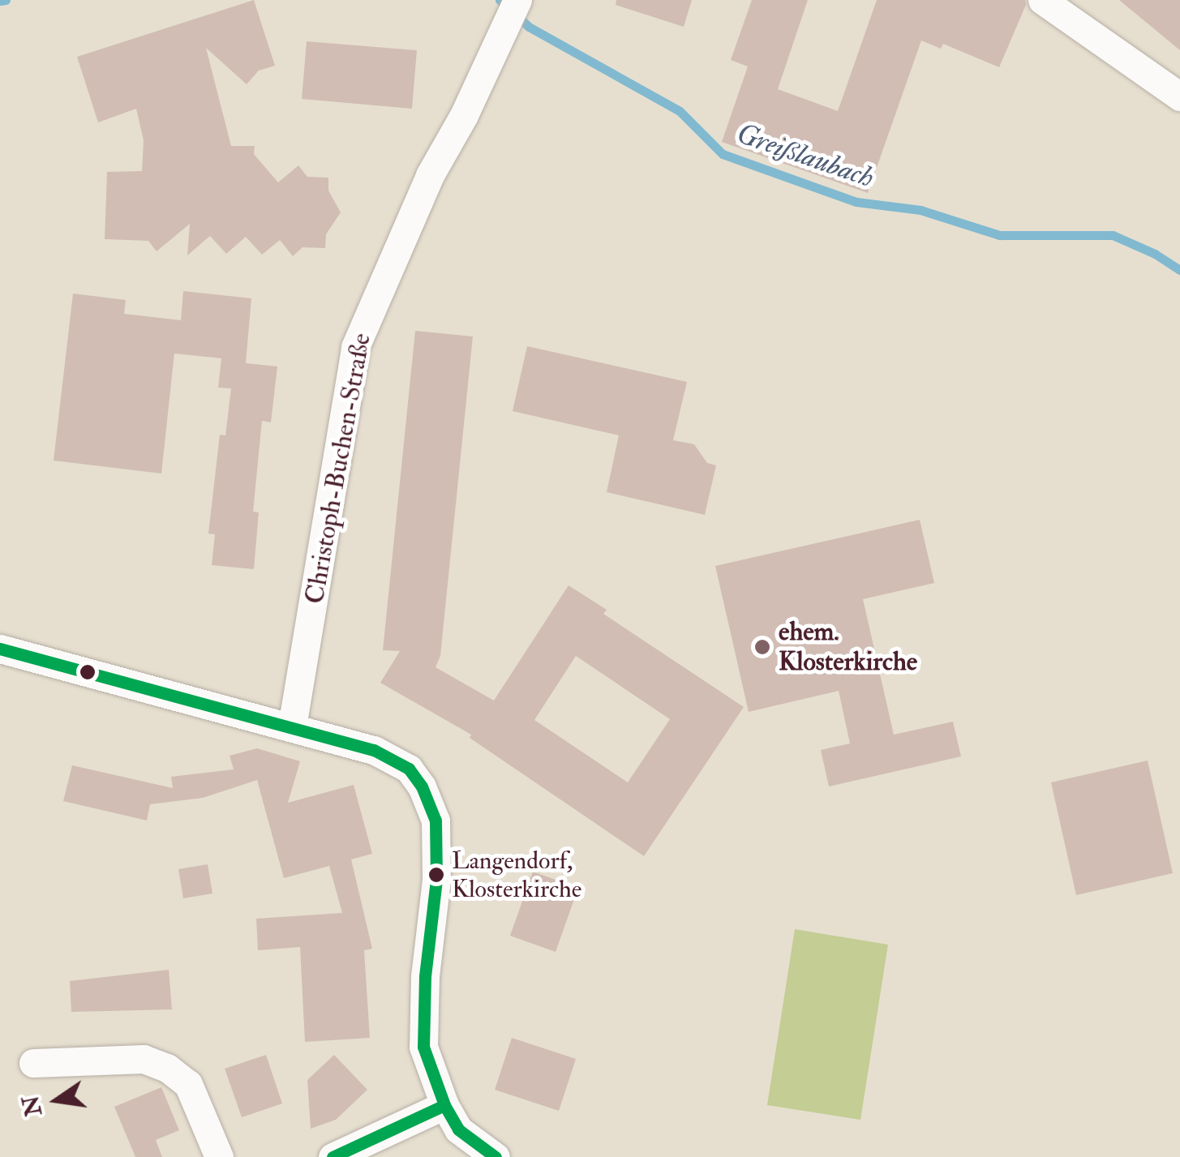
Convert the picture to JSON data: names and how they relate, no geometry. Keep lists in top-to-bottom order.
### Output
{
  "streets": {
    "street": ["Christoph-Buchen-Straße"]
  },
  "water": ["Greißlaubach"],
  "places": ["ehem. Klosterkirche", "Langendorf, Klosterkirche"],
  "north": "left"
}
